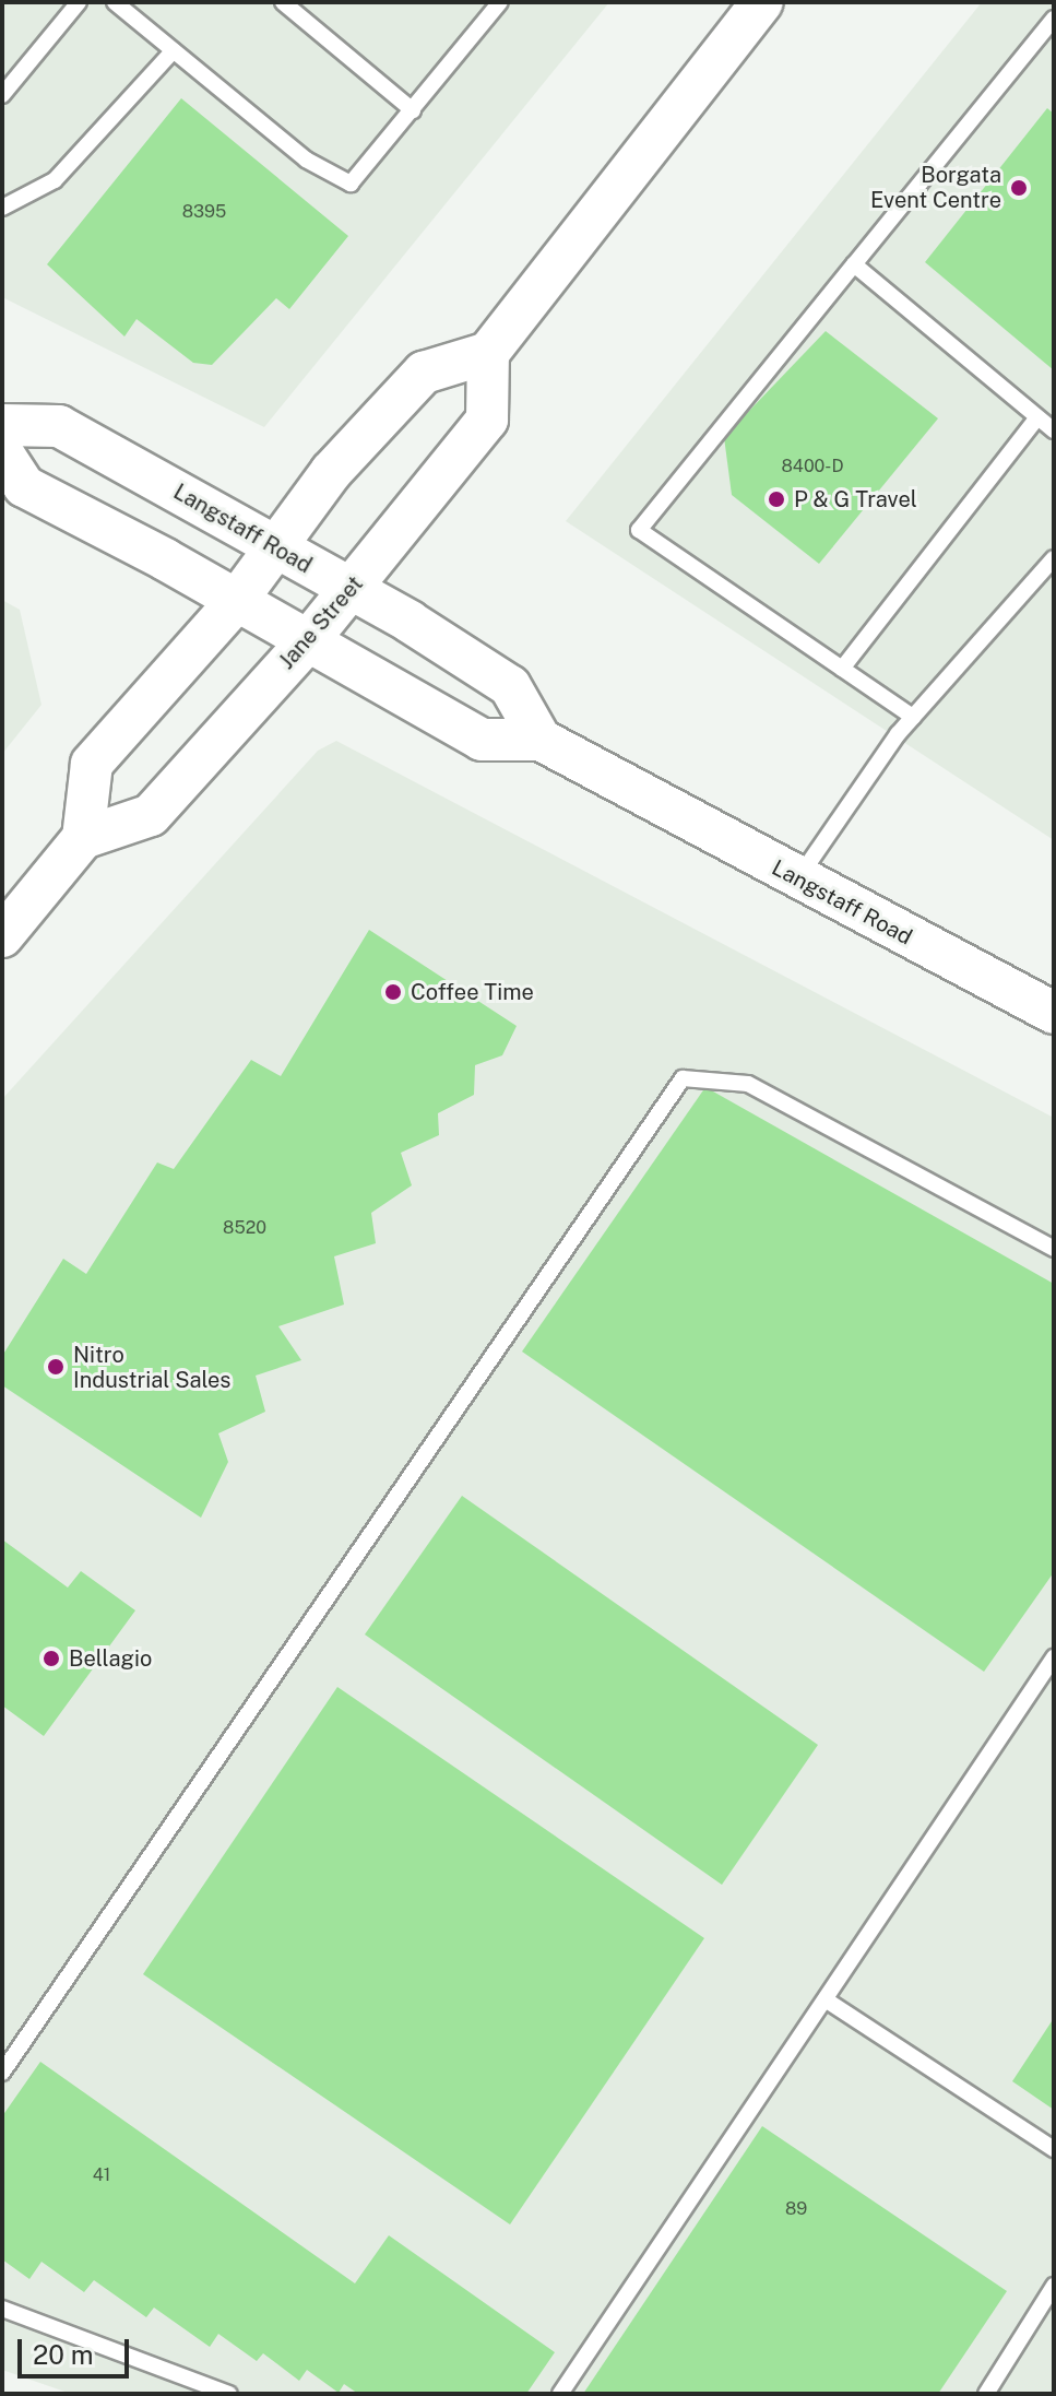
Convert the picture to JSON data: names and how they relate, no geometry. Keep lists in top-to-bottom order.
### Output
{
  "streets": {
    "main road": ["Langstaff Road", "Jane Street"]
  },
  "crossings": [
    ["Langstaff Road", "Jane Street"]
  ],
  "places": [
    "Borgata Event Centre",
    "P & G Travel",
    "Coffee Time",
    "Nitro Industrial Sales",
    "Bellagio"
  ],
  "house_numbers": [
    "8395",
    "8400-D",
    "8520",
    "41",
    "89"
  ],
  "scale_bar": "20 m"
}
